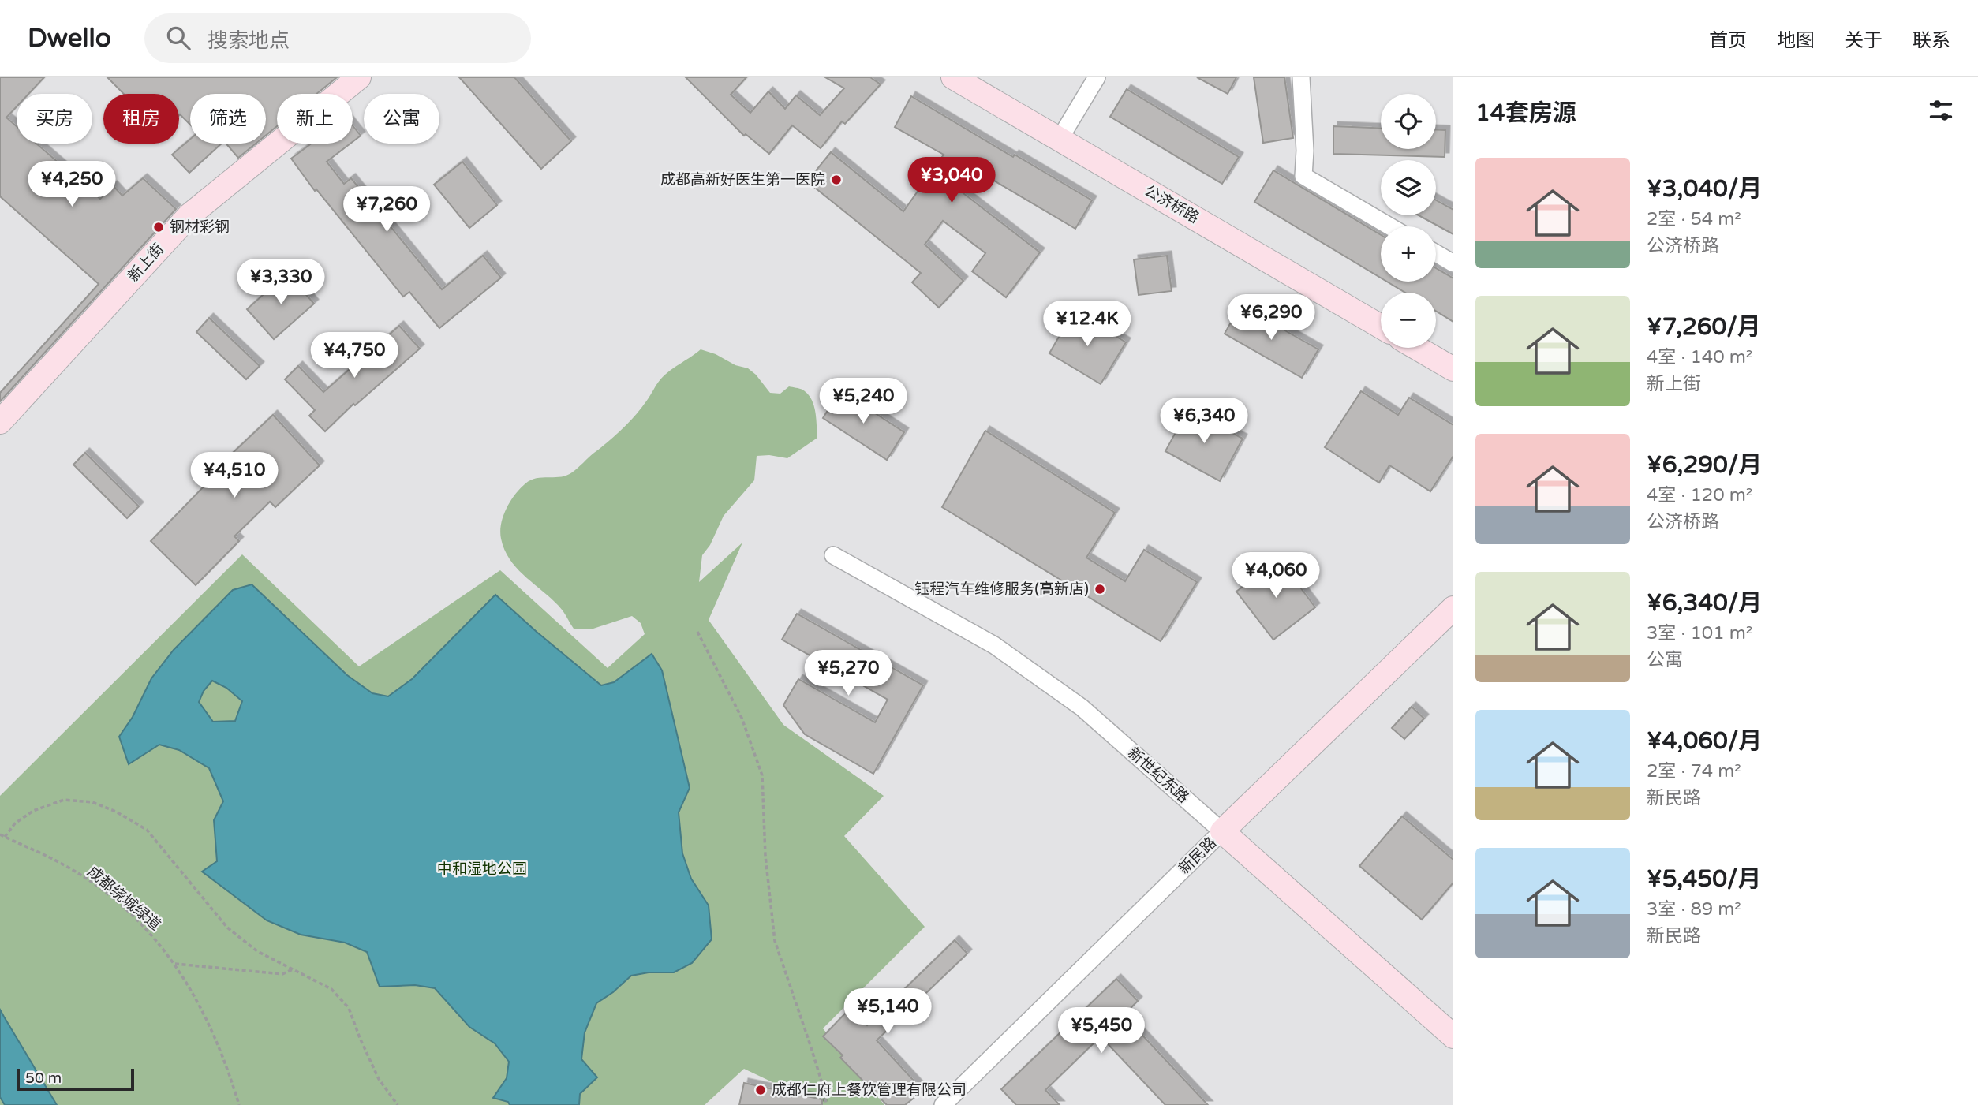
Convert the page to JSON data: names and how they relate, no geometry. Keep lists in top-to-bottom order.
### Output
{
  "streets": {
    "main road": [
      "公济桥路",
      "新上街",
      "新世纪东路",
      "新民路"
    ],
    "path": ["成都绕城绿道"]
  },
  "crossings": [
    ["新世纪东路", "新民路"]
  ],
  "parks": ["中和湿地公园"],
  "places": [
    "成都高新好医生第一医院",
    "钢材彩钢",
    "钰程汽车维修服务(高新店)",
    "成都仁府上餐饮管理有限公司"
  ],
  "scale_bar": "50 m",
  "page": {
    "header": "Dwello",
    "search": "搜索地点",
    "nav": [
      "首页",
      "地图",
      "关于",
      "联系"
    ],
    "heading": "14套房源",
    "map_buttons": ["+", "−"],
    "chip": [
      "买房",
      "租房",
      "筛选",
      "新上",
      "公寓"
    ],
    "list": [
      {
        "name": "¥3,040/月",
        "note": "2室 · 54 m² · 公济桥路"
      },
      {
        "name": "¥7,260/月",
        "note": "4室 · 140 m² · 新上街"
      },
      {
        "name": "¥6,290/月",
        "note": "4室 · 120 m² · 公济桥路"
      },
      {
        "name": "¥6,340/月",
        "note": "3室 · 101 m² · 公寓"
      },
      {
        "name": "¥4,060/月",
        "note": "2室 · 74 m² · 新民路"
      },
      {
        "name": "¥5,450/月",
        "note": "3室 · 89 m² · 新民路"
      }
    ],
    "price": [
      "¥3,040",
      "¥4,250",
      "¥7,260",
      "¥3,330",
      "¥6,290",
      "¥12.4K",
      "¥4,750",
      "¥5,240",
      "¥6,340",
      "¥4,510",
      "¥4,060",
      "¥5,270",
      "¥5,140",
      "¥5,450"
    ],
    "scale": "50 m"
  }
}
